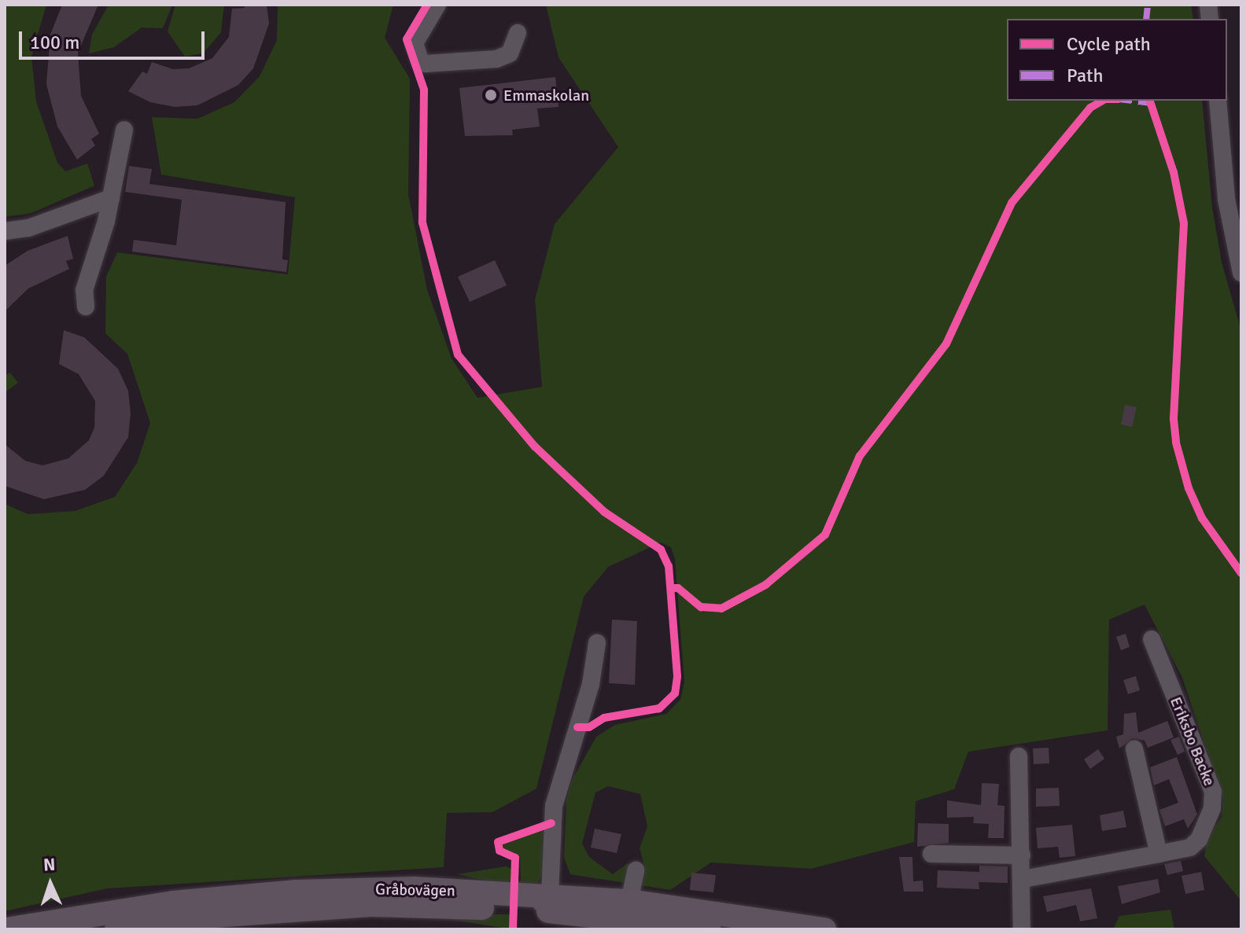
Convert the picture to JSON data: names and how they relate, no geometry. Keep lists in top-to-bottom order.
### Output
{
  "streets": {
    "main road": ["Gråbovägen"],
    "street": ["Eriksbo Backe"]
  },
  "places": ["Emmaskolan"],
  "legend": ["Cycle path", "Path"],
  "scale_bar": "100 m",
  "north": "top"
}
